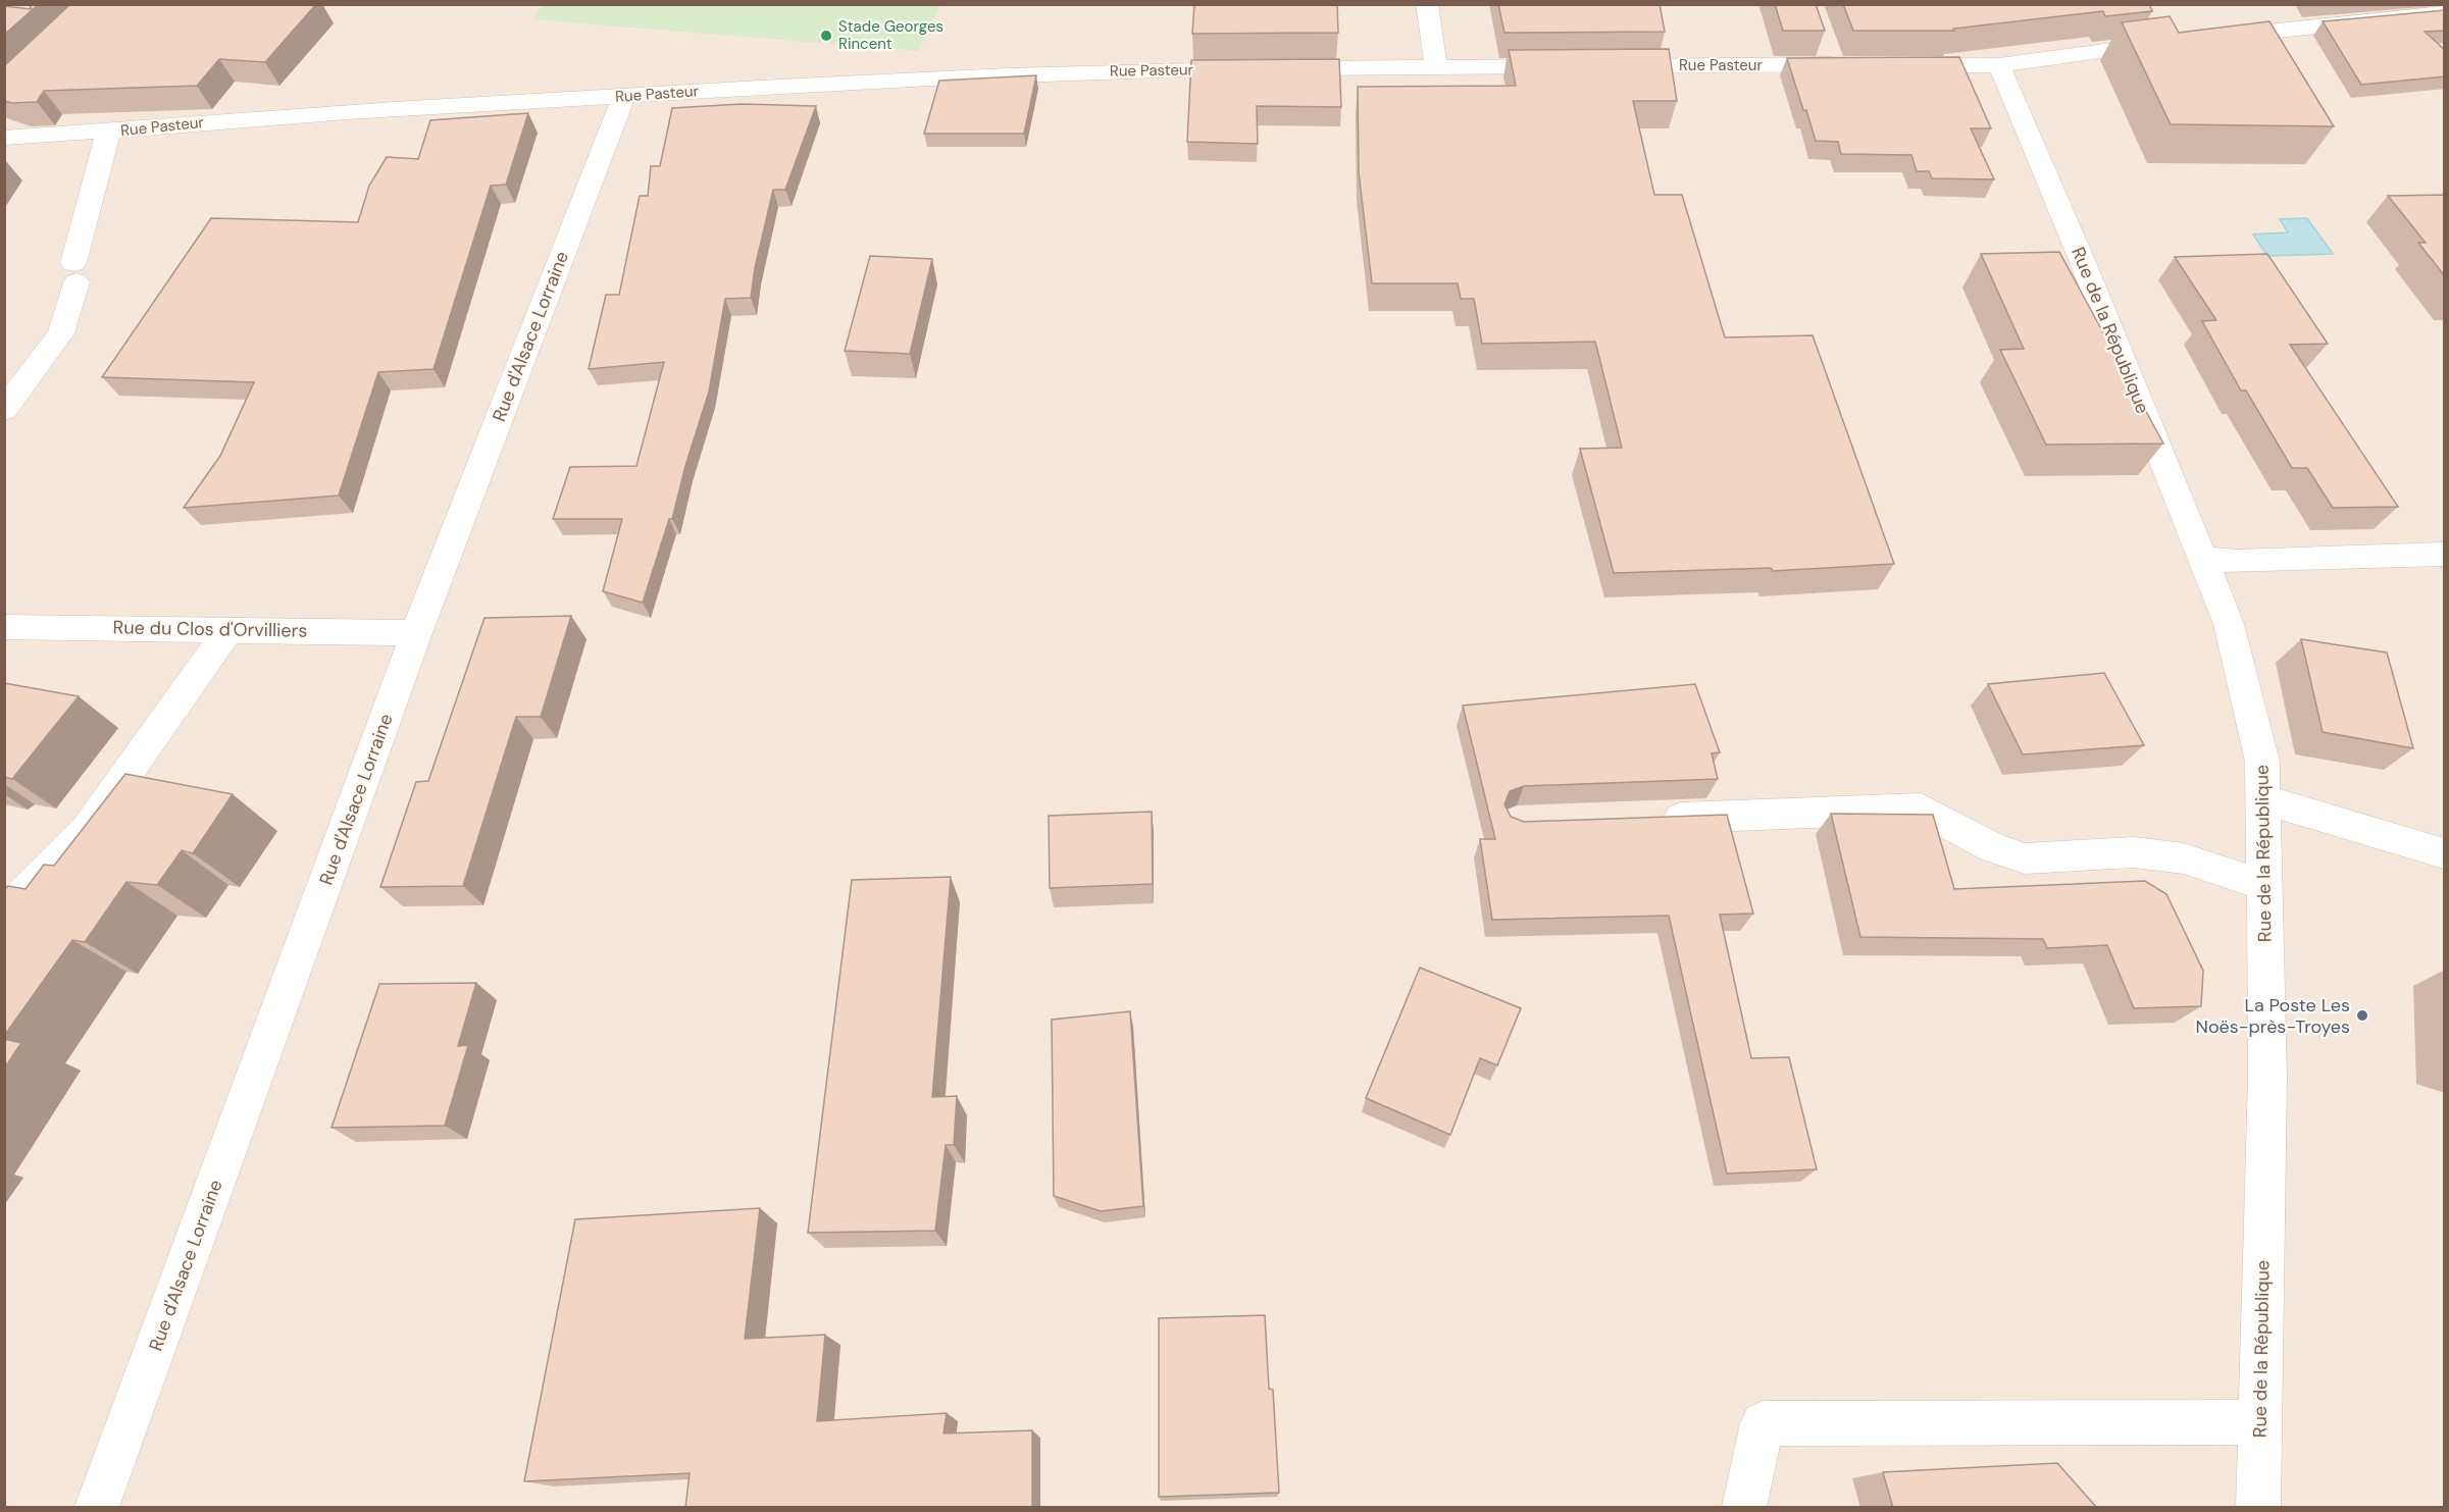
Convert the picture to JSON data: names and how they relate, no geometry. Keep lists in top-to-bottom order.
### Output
{
  "streets": {
    "street": [
      "Rue Pasteur",
      "Rue de la République",
      "Rue d'Alsace Lorraine",
      "Rue du Clos d'Orvilliers"
    ]
  },
  "crossings": [
    ["Rue Pasteur", "Rue d'Alsace Lorraine"],
    ["Rue d'Alsace Lorraine", "Rue du Clos d'Orvilliers"]
  ],
  "places": ["Stade Georges Rincent", "La Poste Les Noës-près-Troyes"]
}
